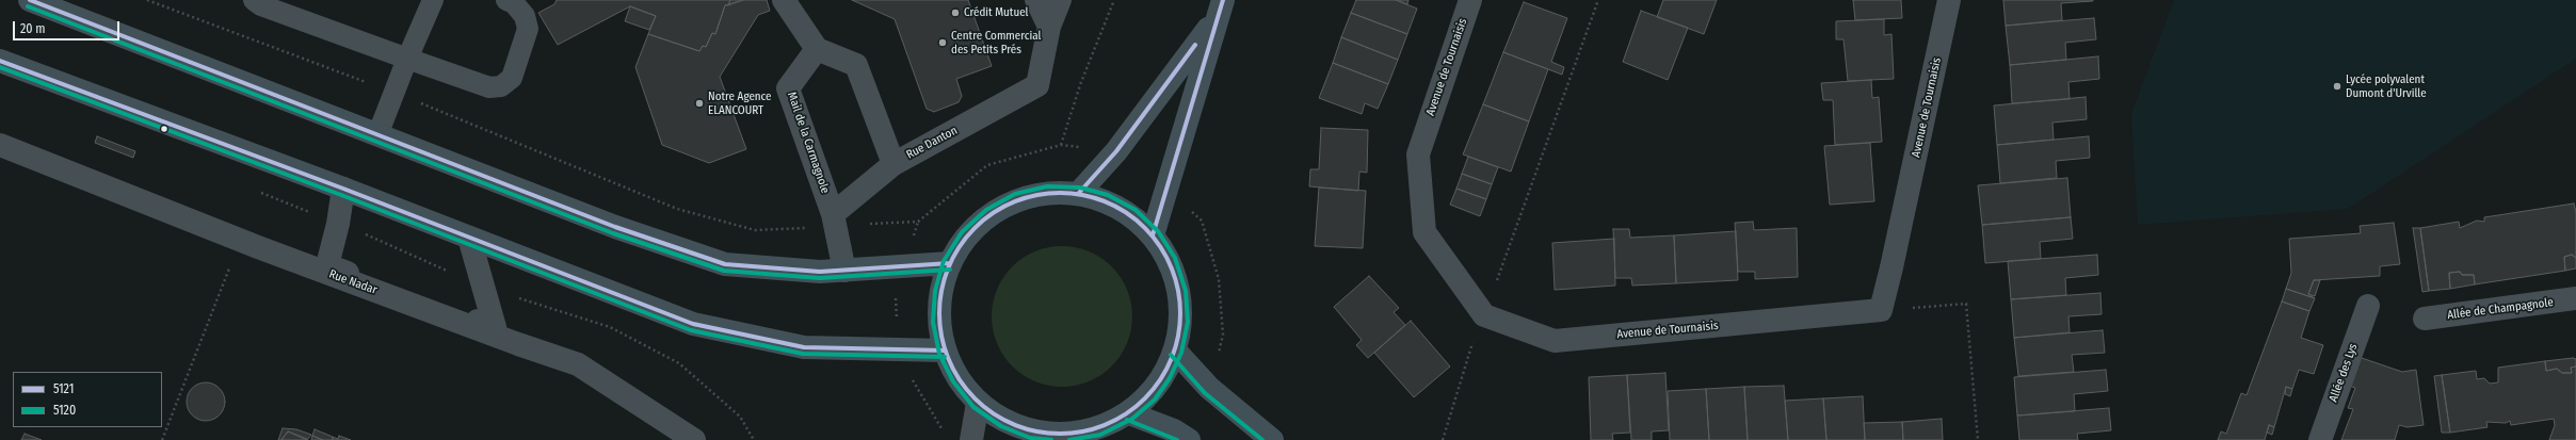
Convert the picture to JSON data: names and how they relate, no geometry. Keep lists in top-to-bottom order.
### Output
{
  "streets": {
    "street": [
      "Avenue de Tournaisis",
      "Mail de la Carmagnole",
      "Rue Danton",
      "Rue Nadar",
      "Allée de Champagnole",
      "Allée des Lys"
    ]
  },
  "crossings": [
    ["Mail de la Carmagnole", "Rue Danton"]
  ],
  "places": [
    "Crédit Mutuel",
    "Centre Commercial des Petits Prés",
    "Lycée polyvalent Dumont d'Urville",
    "Notre Agence ELANCOURT"
  ],
  "lines": ["transit line 5121", "transit line 5120"],
  "legend": ["5121", "5120"],
  "scale_bar": "20 m"
}
